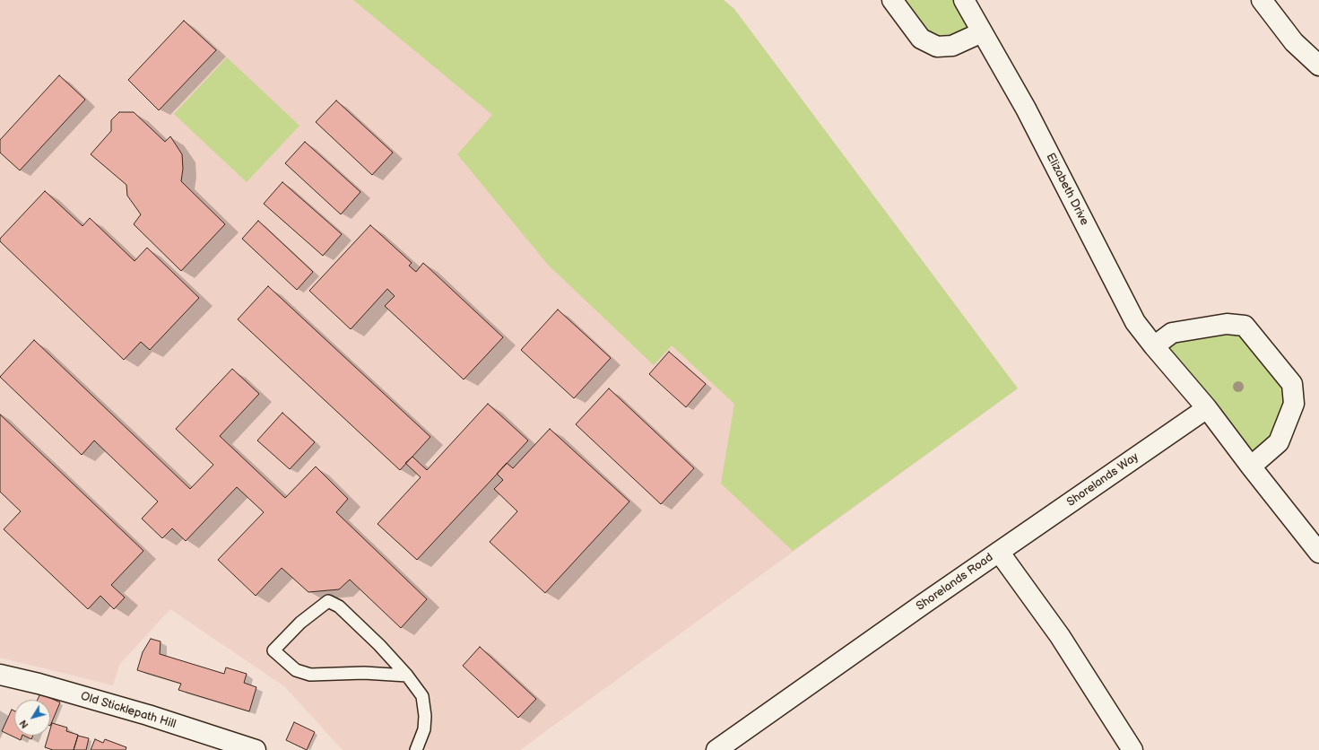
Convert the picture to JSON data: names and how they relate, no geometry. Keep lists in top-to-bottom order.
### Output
{
  "streets": {
    "street": [
      "Elizabeth Drive",
      "Shorelands Way",
      "Shorelands Road",
      "Old Sticklepath Hill"
    ]
  },
  "crossings": [
    ["Elizabeth Drive", "Shorelands Way"],
    ["Shorelands Way", "Shorelands Road"]
  ],
  "north": "bottom left"
}
